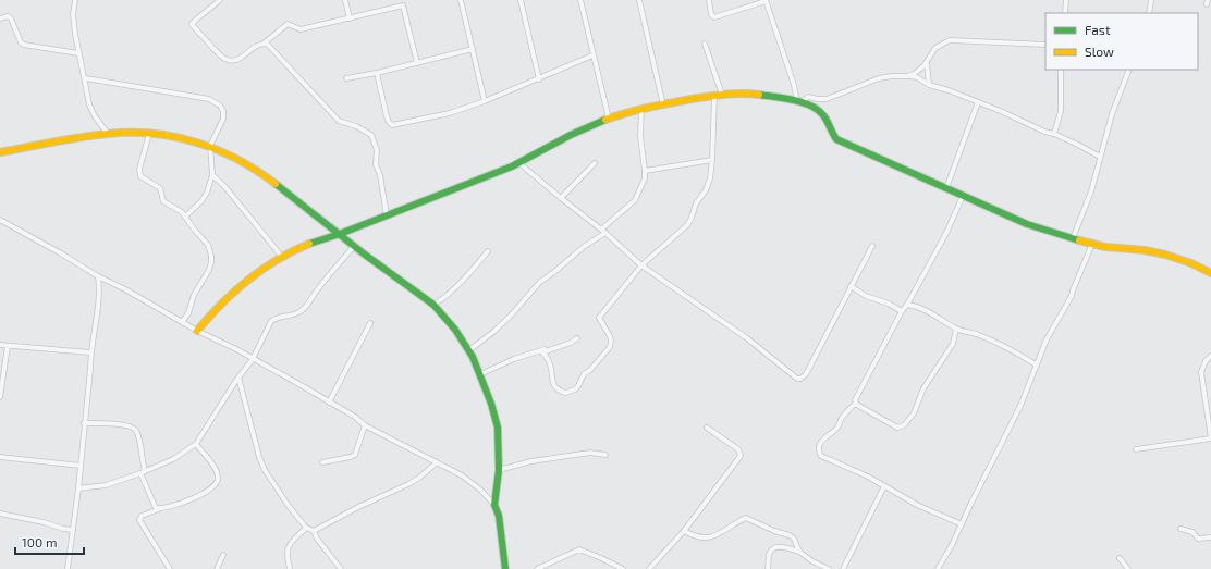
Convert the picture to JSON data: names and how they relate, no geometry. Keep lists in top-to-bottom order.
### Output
{
  "legend": ["Fast", "Slow"],
  "scale_bar": "100 m"
}
